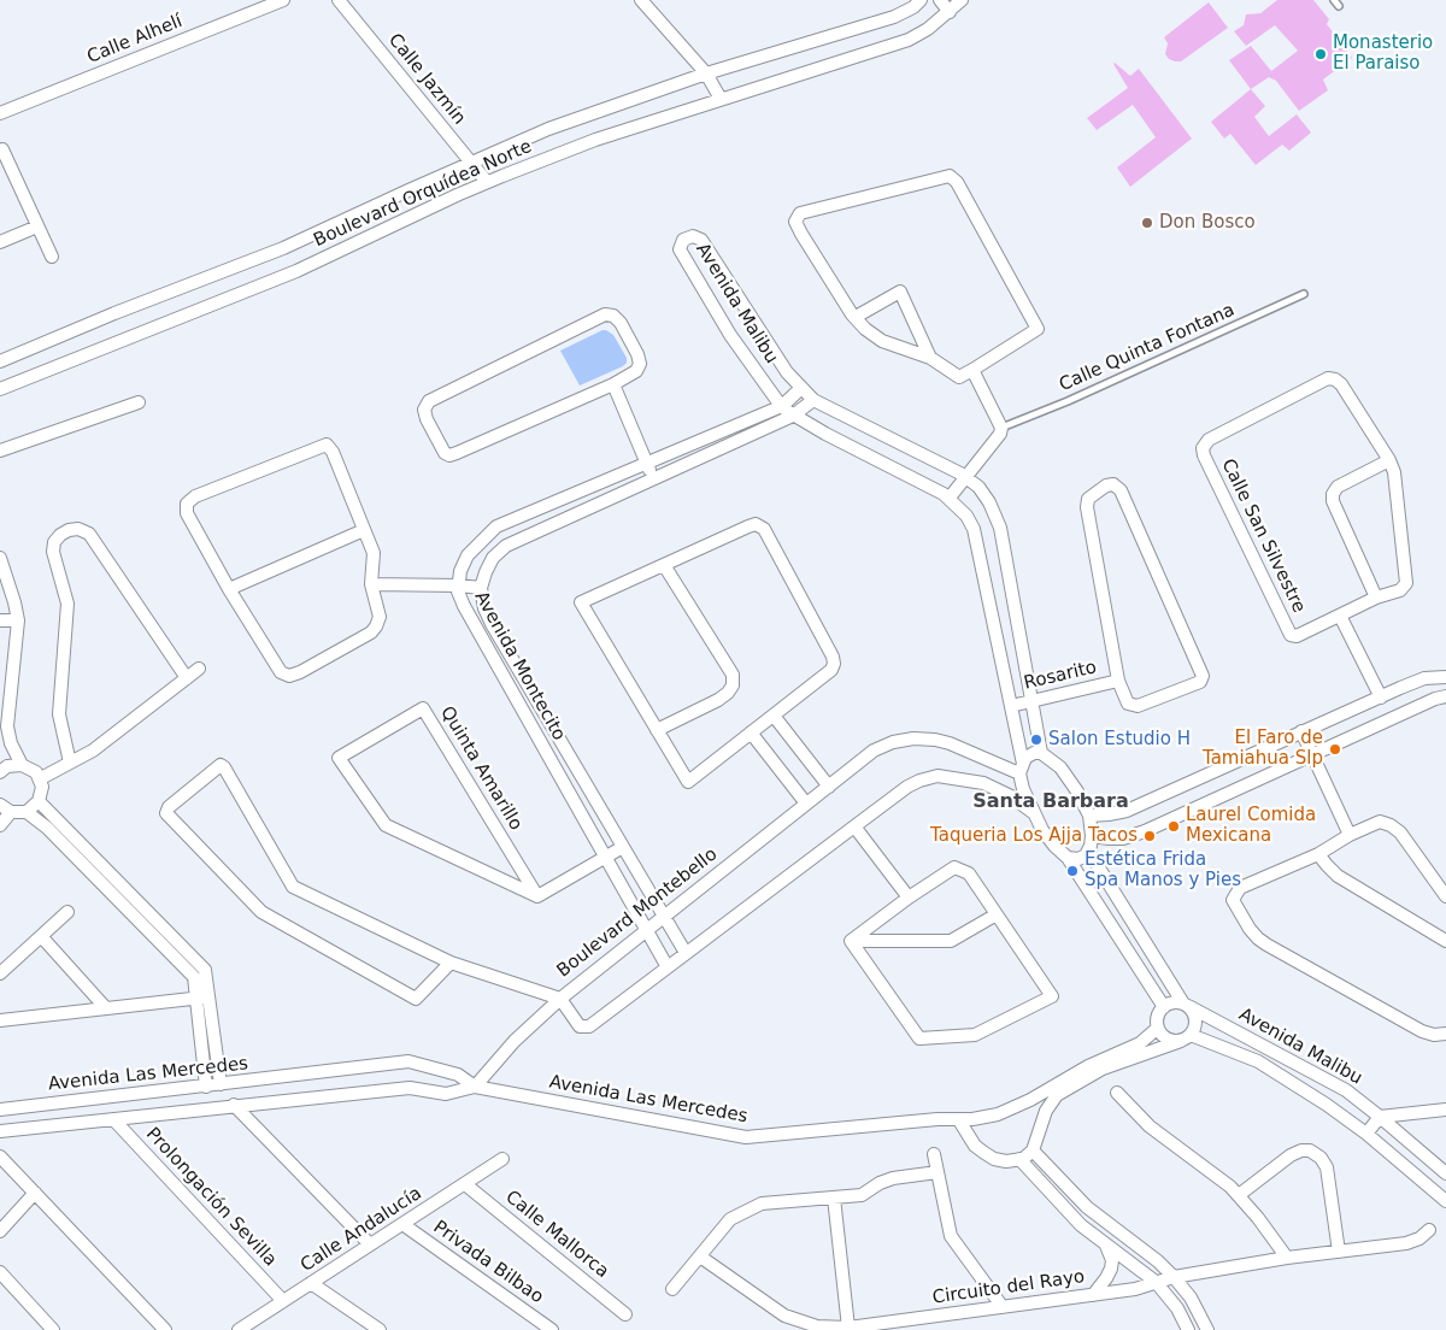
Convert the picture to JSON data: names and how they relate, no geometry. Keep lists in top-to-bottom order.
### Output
{
  "streets": {
    "street": [
      "Calle Alhelí",
      "Calle Jazmín",
      "Boulevard Orquídea Norte",
      "Avenida Malibu",
      "Calle San Silvestre",
      "Avenida Montecito",
      "Rosarito",
      "Quinta Amarillo",
      "Boulevard Montebello",
      "Avenida Las Mercedes",
      "Prolongación Sevilla",
      "Calle Andalucía",
      "Calle Mallorca",
      "Privada Bilbao",
      "Circuito del Rayo"
    ],
    "lane": ["Calle Quinta Fontana"]
  },
  "crossings": [
    ["Calle Jazmín", "Boulevard Orquídea Norte"],
    ["Avenida Malibu", "Avenida Montecito"],
    ["Avenida Malibu", "Rosarito"],
    ["Avenida Malibu", "Boulevard Montebello"],
    ["Avenida Malibu", "Avenida Las Mercedes"],
    ["Avenida Montecito", "Boulevard Montebello"],
    ["Avenida Las Mercedes", "Prolongación Sevilla"],
    ["Prolongación Sevilla", "Calle Andalucía"],
    ["Calle Andalucía", "Calle Mallorca"],
    ["Calle Andalucía", "Privada Bilbao"]
  ],
  "districts": ["Santa Barbara"],
  "places": [
    "Monasterio El Paraiso",
    "Don Bosco",
    "Salon Estudio H",
    "El Faro de Tamiahua Slp",
    "Laurel Comida Mexicana",
    "Taqueria Los Ajja Tacos",
    "Estética Frida Spa Manos y Pies"
  ]
}
